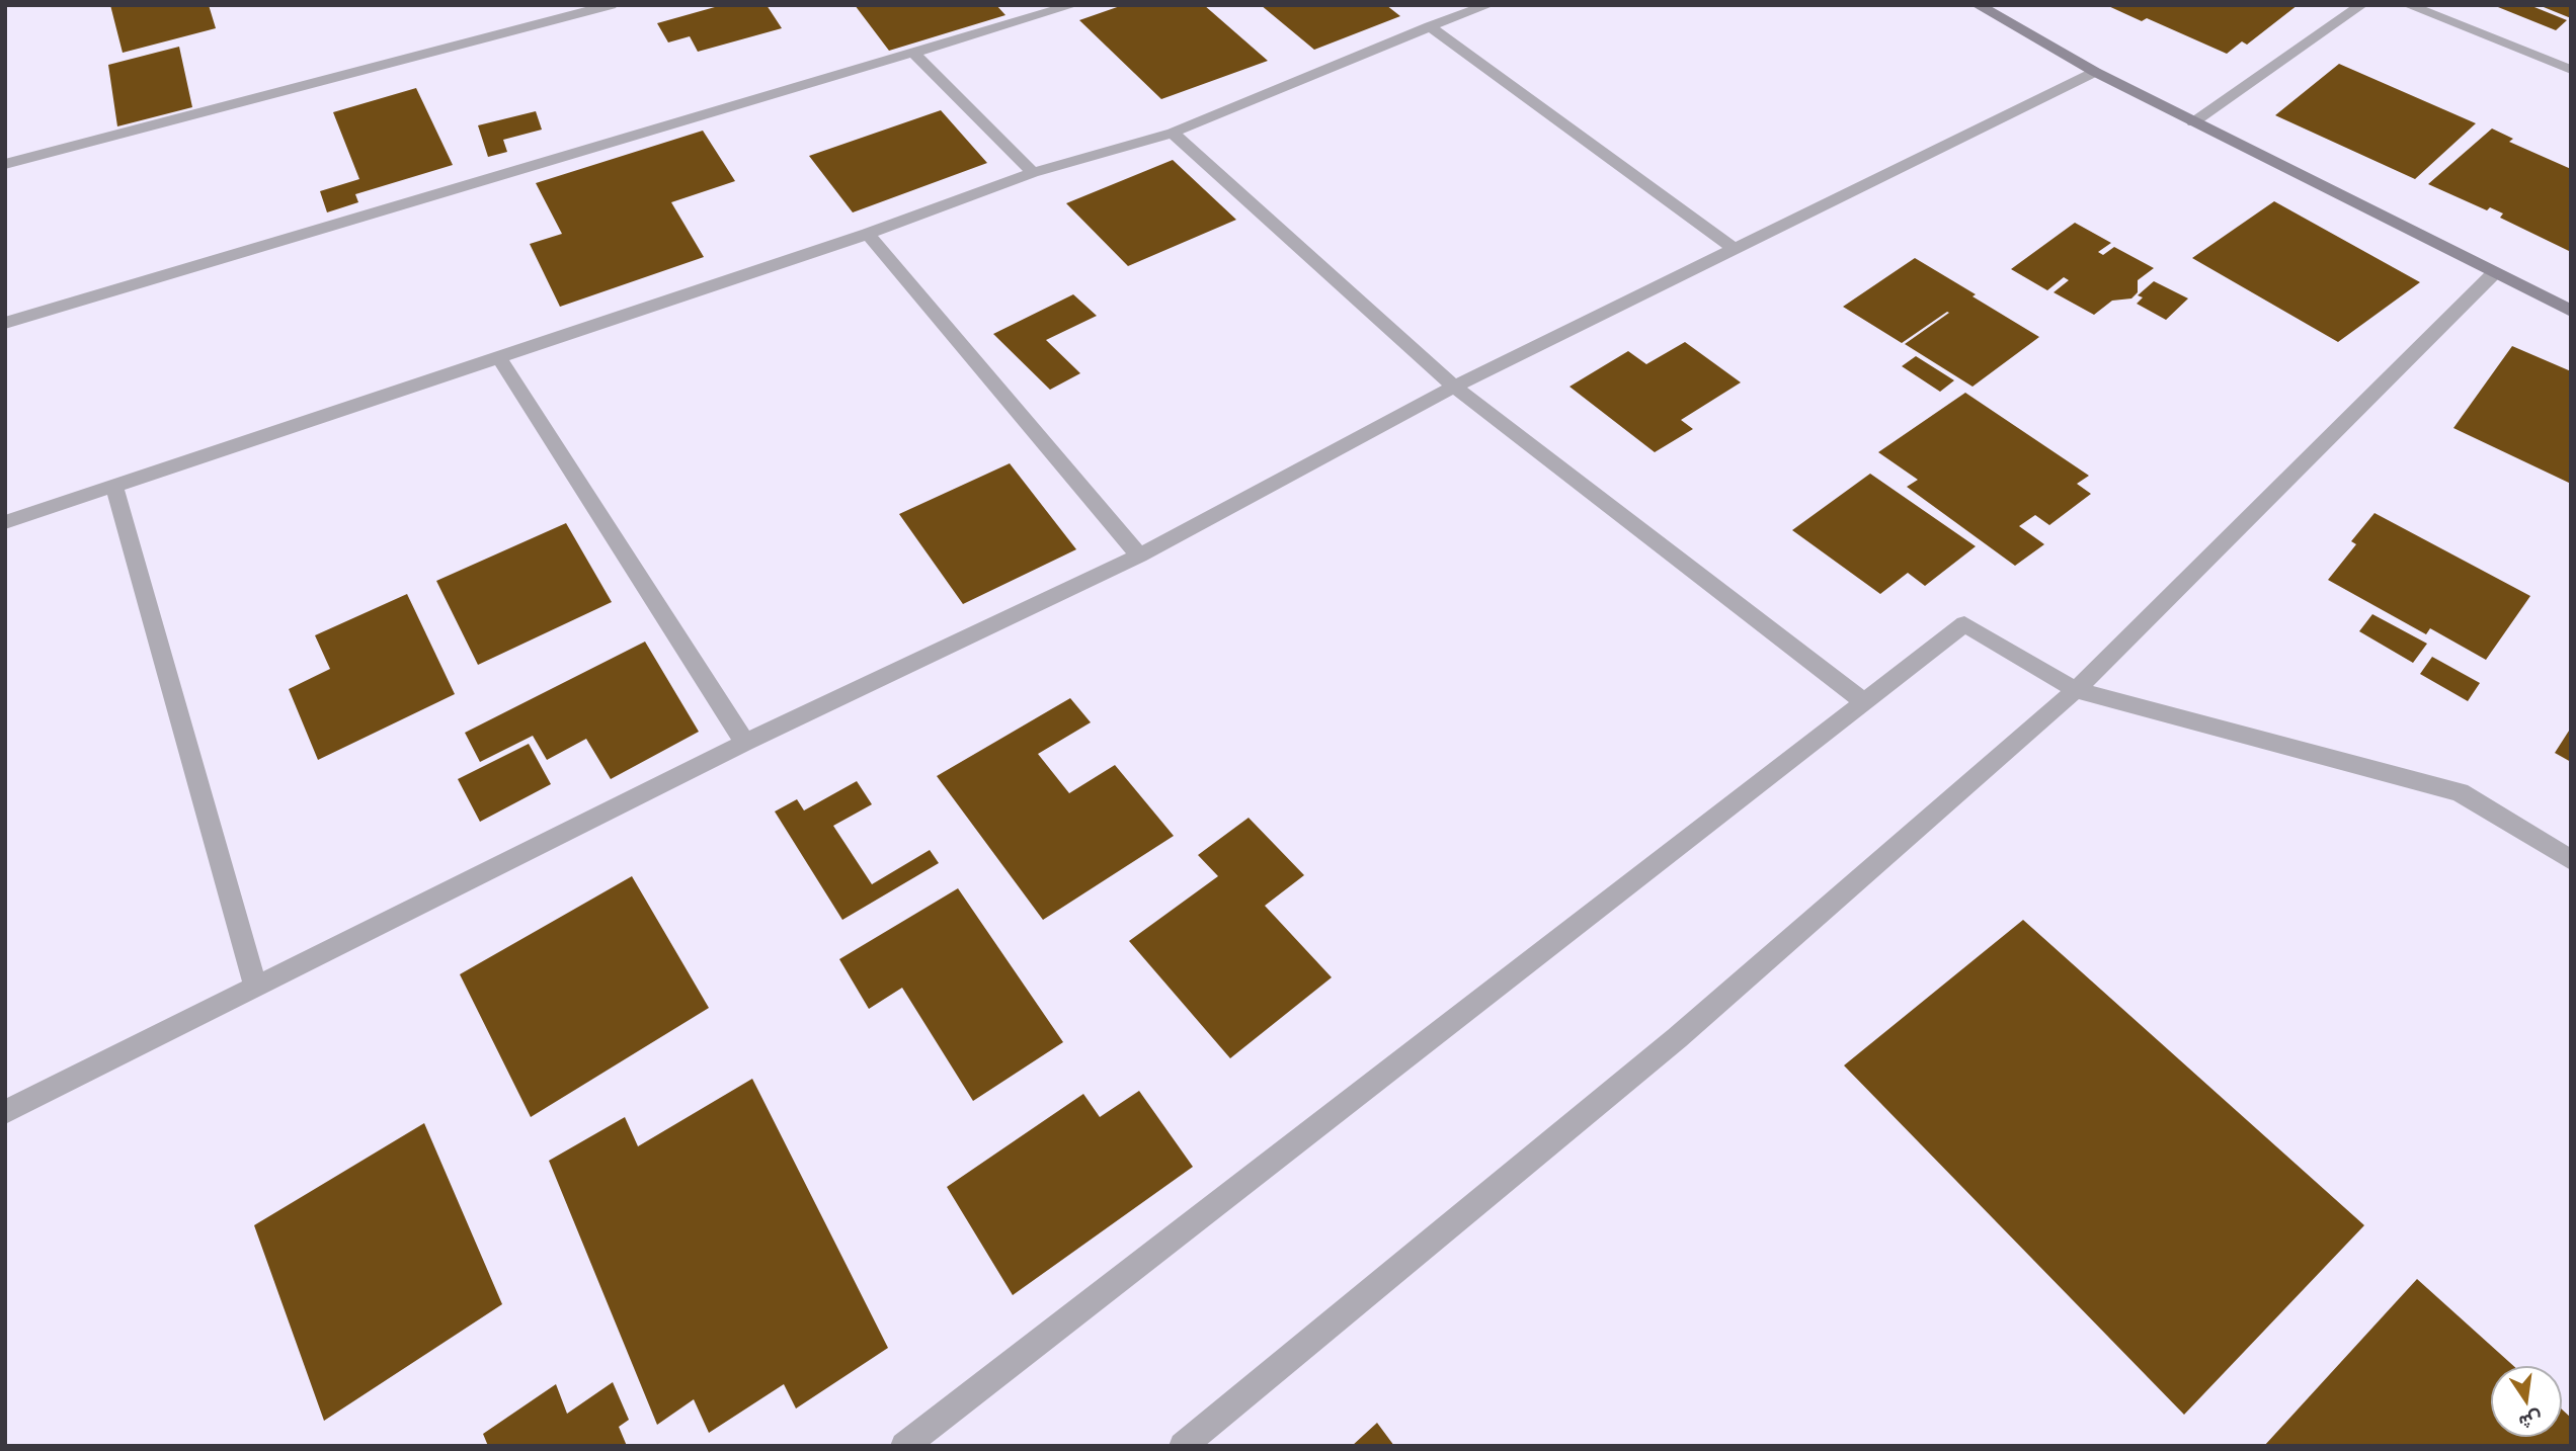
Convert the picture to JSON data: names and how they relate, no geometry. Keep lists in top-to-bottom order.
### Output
{
  "north": "bottom"
}
